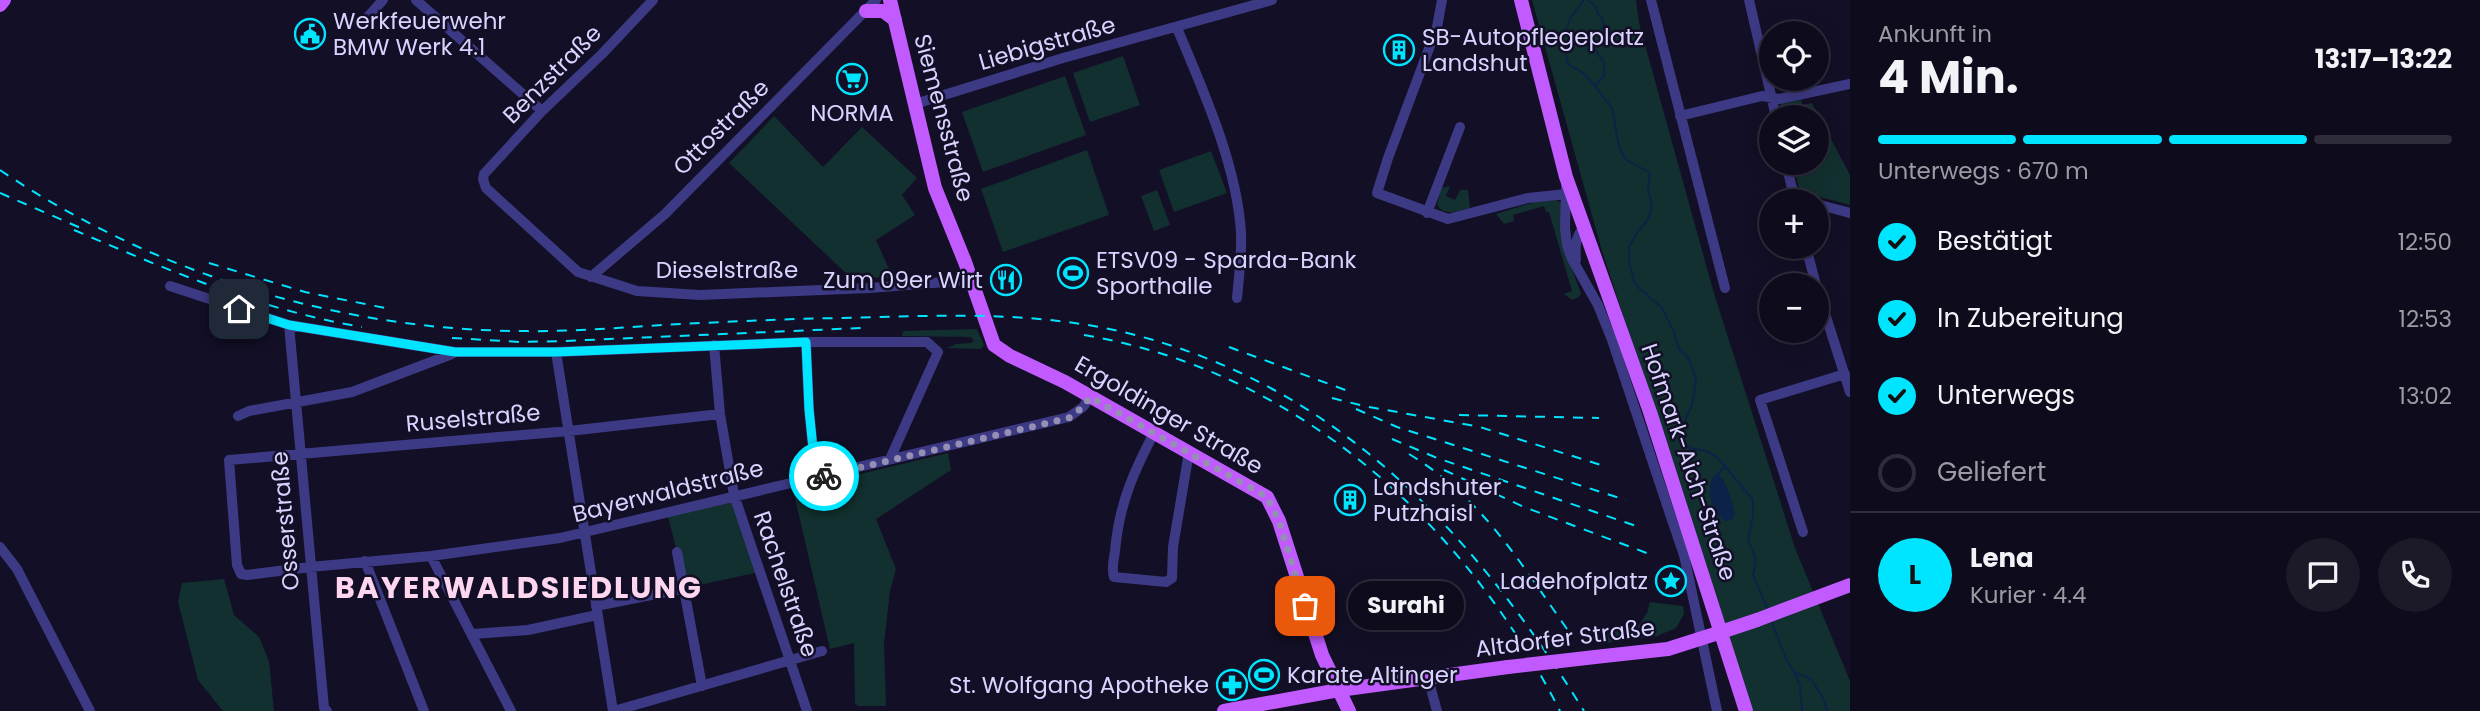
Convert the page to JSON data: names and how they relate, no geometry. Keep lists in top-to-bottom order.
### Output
{
  "streets": {
    "main road": [
      "Siemensstraße",
      "Ergoldinger Straße",
      "Hofmark-Aich-Straße",
      "Altdorfer Straße"
    ],
    "street": [
      "Liebigstraße",
      "Benzstraße",
      "Ottostraße",
      "Dieselstraße",
      "Ruselstraße",
      "Bayerwaldstraße",
      "Osserstraße",
      "Rachelstraße"
    ]
  },
  "crossings": [
    ["Liebigstraße", "Siemensstraße"],
    ["Benzstraße", "Dieselstraße"],
    ["Siemensstraße", "Dieselstraße"],
    ["Siemensstraße", "Ergoldinger Straße"],
    ["Ottostraße", "Dieselstraße"],
    ["Ergoldinger Straße", "Bayerwaldstraße"],
    ["Ergoldinger Straße", "Altdorfer Straße"],
    ["Ruselstraße", "Bayerwaldstraße"],
    ["Ruselstraße", "Osserstraße"],
    ["Ruselstraße", "Rachelstraße"],
    ["Hofmark-Aich-Straße", "Altdorfer Straße"],
    ["Bayerwaldstraße", "Osserstraße"],
    ["Bayerwaldstraße", "Rachelstraße"]
  ],
  "districts": ["BAYERWALDSIEDLUNG"],
  "places": {
    "public building": ["Werkfeuerwehr BMW Werk 4.1"],
    "building": ["SB-Autopflegeplatz Landshut", "Landshuter Putzhaisl"],
    "supermarket": ["NORMA"],
    "sports": ["ETSV09 - Sparda-Bank Sporthalle", "Karate Altinger"],
    "restaurant": ["Zum 09er Wirt"],
    "place": ["Ladehofplatz"],
    "other": ["Surahi"],
    "pharmacy": ["St. Wolfgang Apotheke"]
  },
  "page": {
    "heading": ["4 Min.", "Ankunft in", "13:17–13:22"],
    "panel": ["Lena", "Kurier · 4.4"],
    "map_buttons": ["+", "−"],
    "bar": "Unterwegs · 670 m",
    "list": [
      ["Bestätigt", "12:50"],
      ["In Zubereitung", "12:53"],
      ["Unterwegs", "13:02"],
      "Geliefert"
    ],
    "round": "L",
    "bubble": "Surahi"
  }
}
